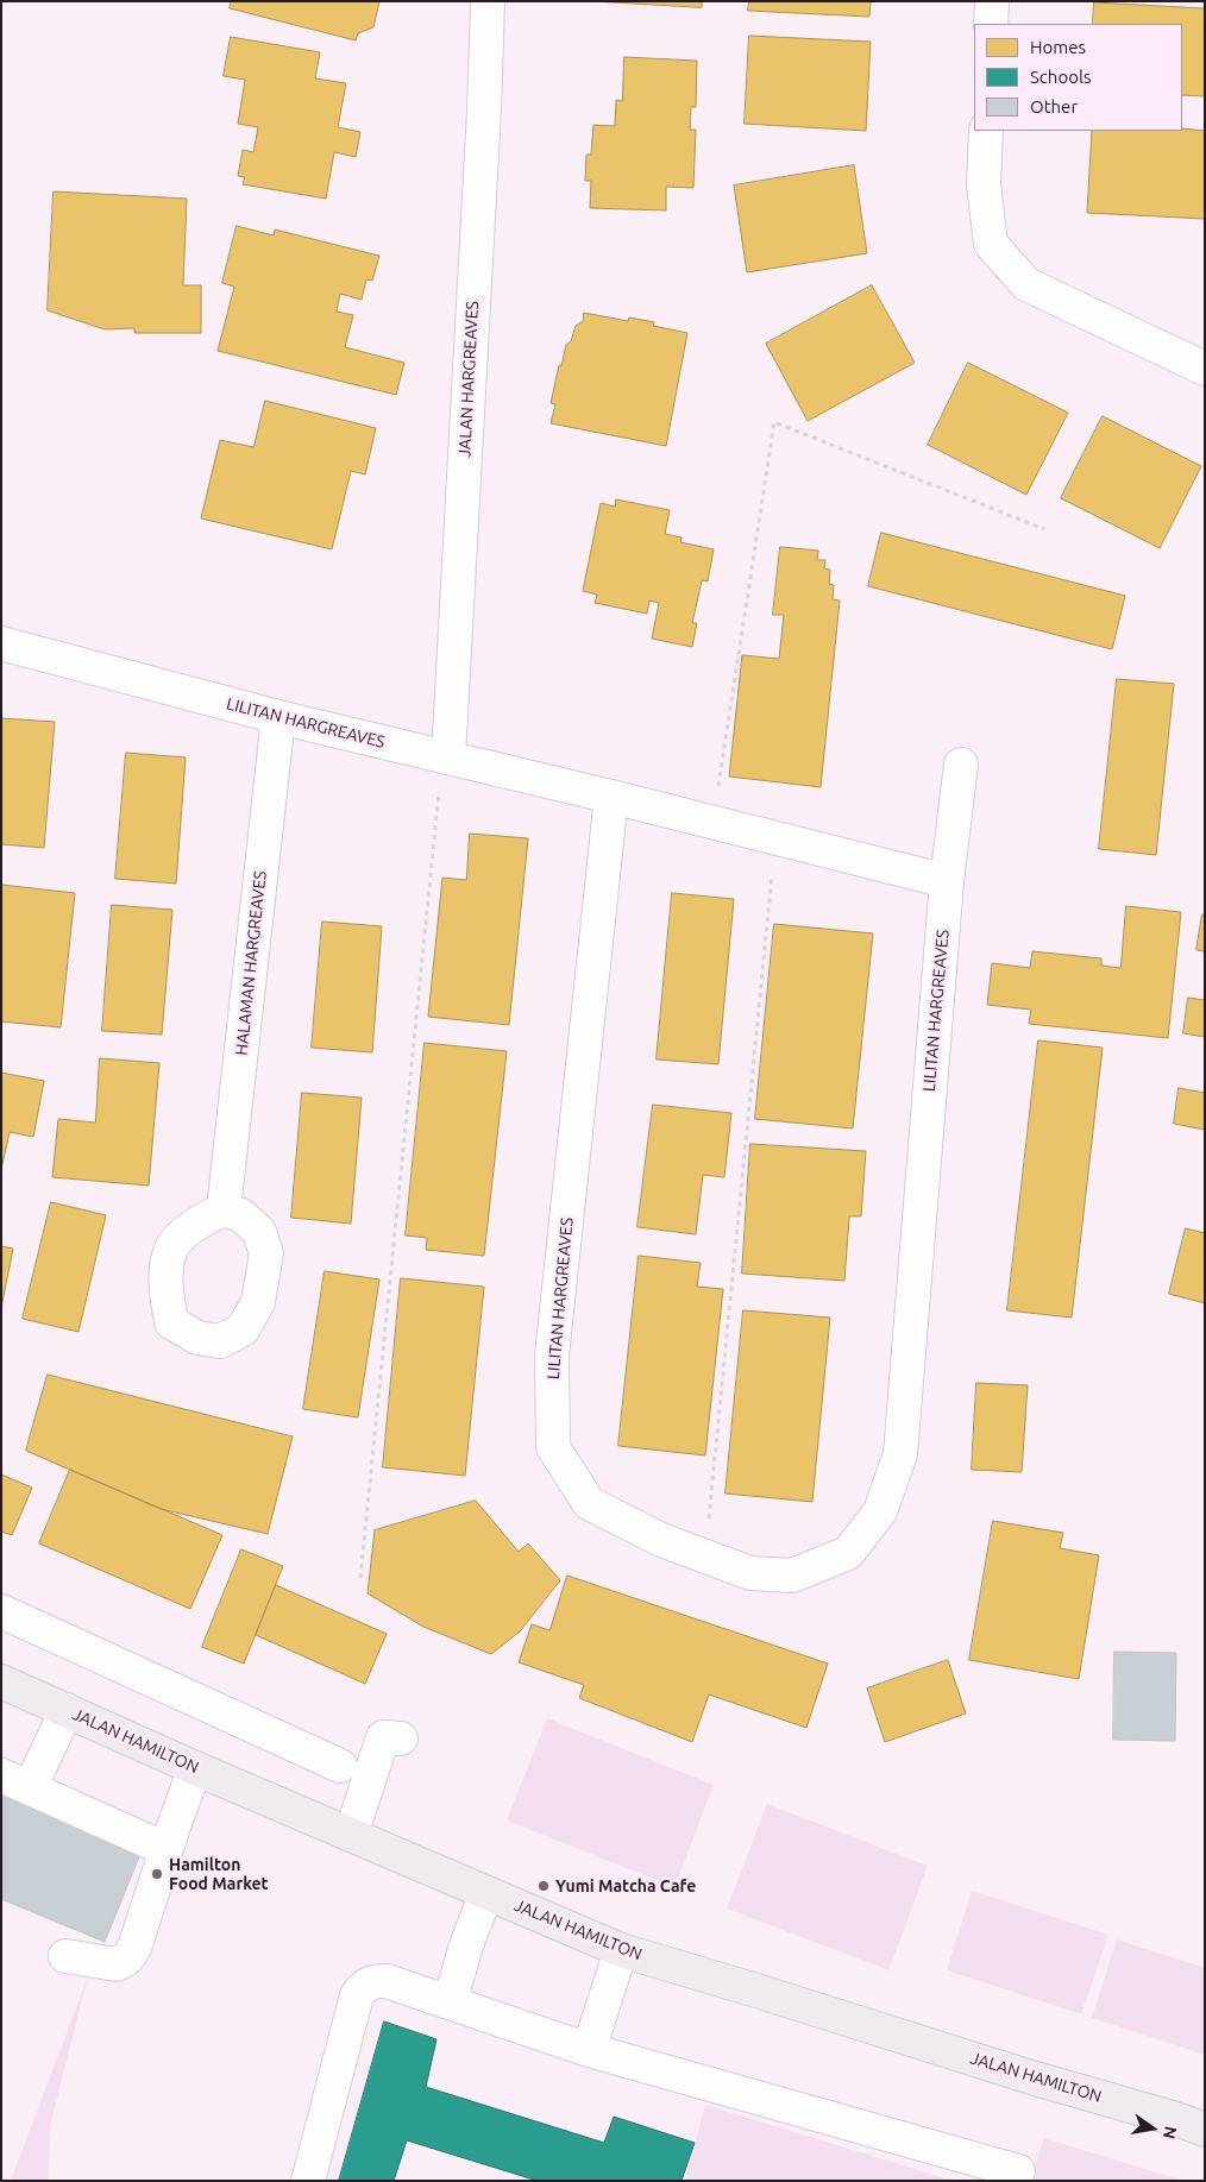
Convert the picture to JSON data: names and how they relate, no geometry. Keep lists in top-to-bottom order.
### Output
{
  "streets": {
    "main road": ["JALAN HAMILTON"],
    "street": ["JALAN HARGREAVES", "LILITAN HARGREAVES", "HALAMAN HARGREAVES"]
  },
  "crossings": [
    ["JALAN HARGREAVES", "LILITAN HARGREAVES"],
    ["LILITAN HARGREAVES", "HALAMAN HARGREAVES"]
  ],
  "places": ["Hamilton Food Market", "Yumi Matcha Cafe"],
  "legend": ["Homes", "Schools", "Other"],
  "north": "right"
}
